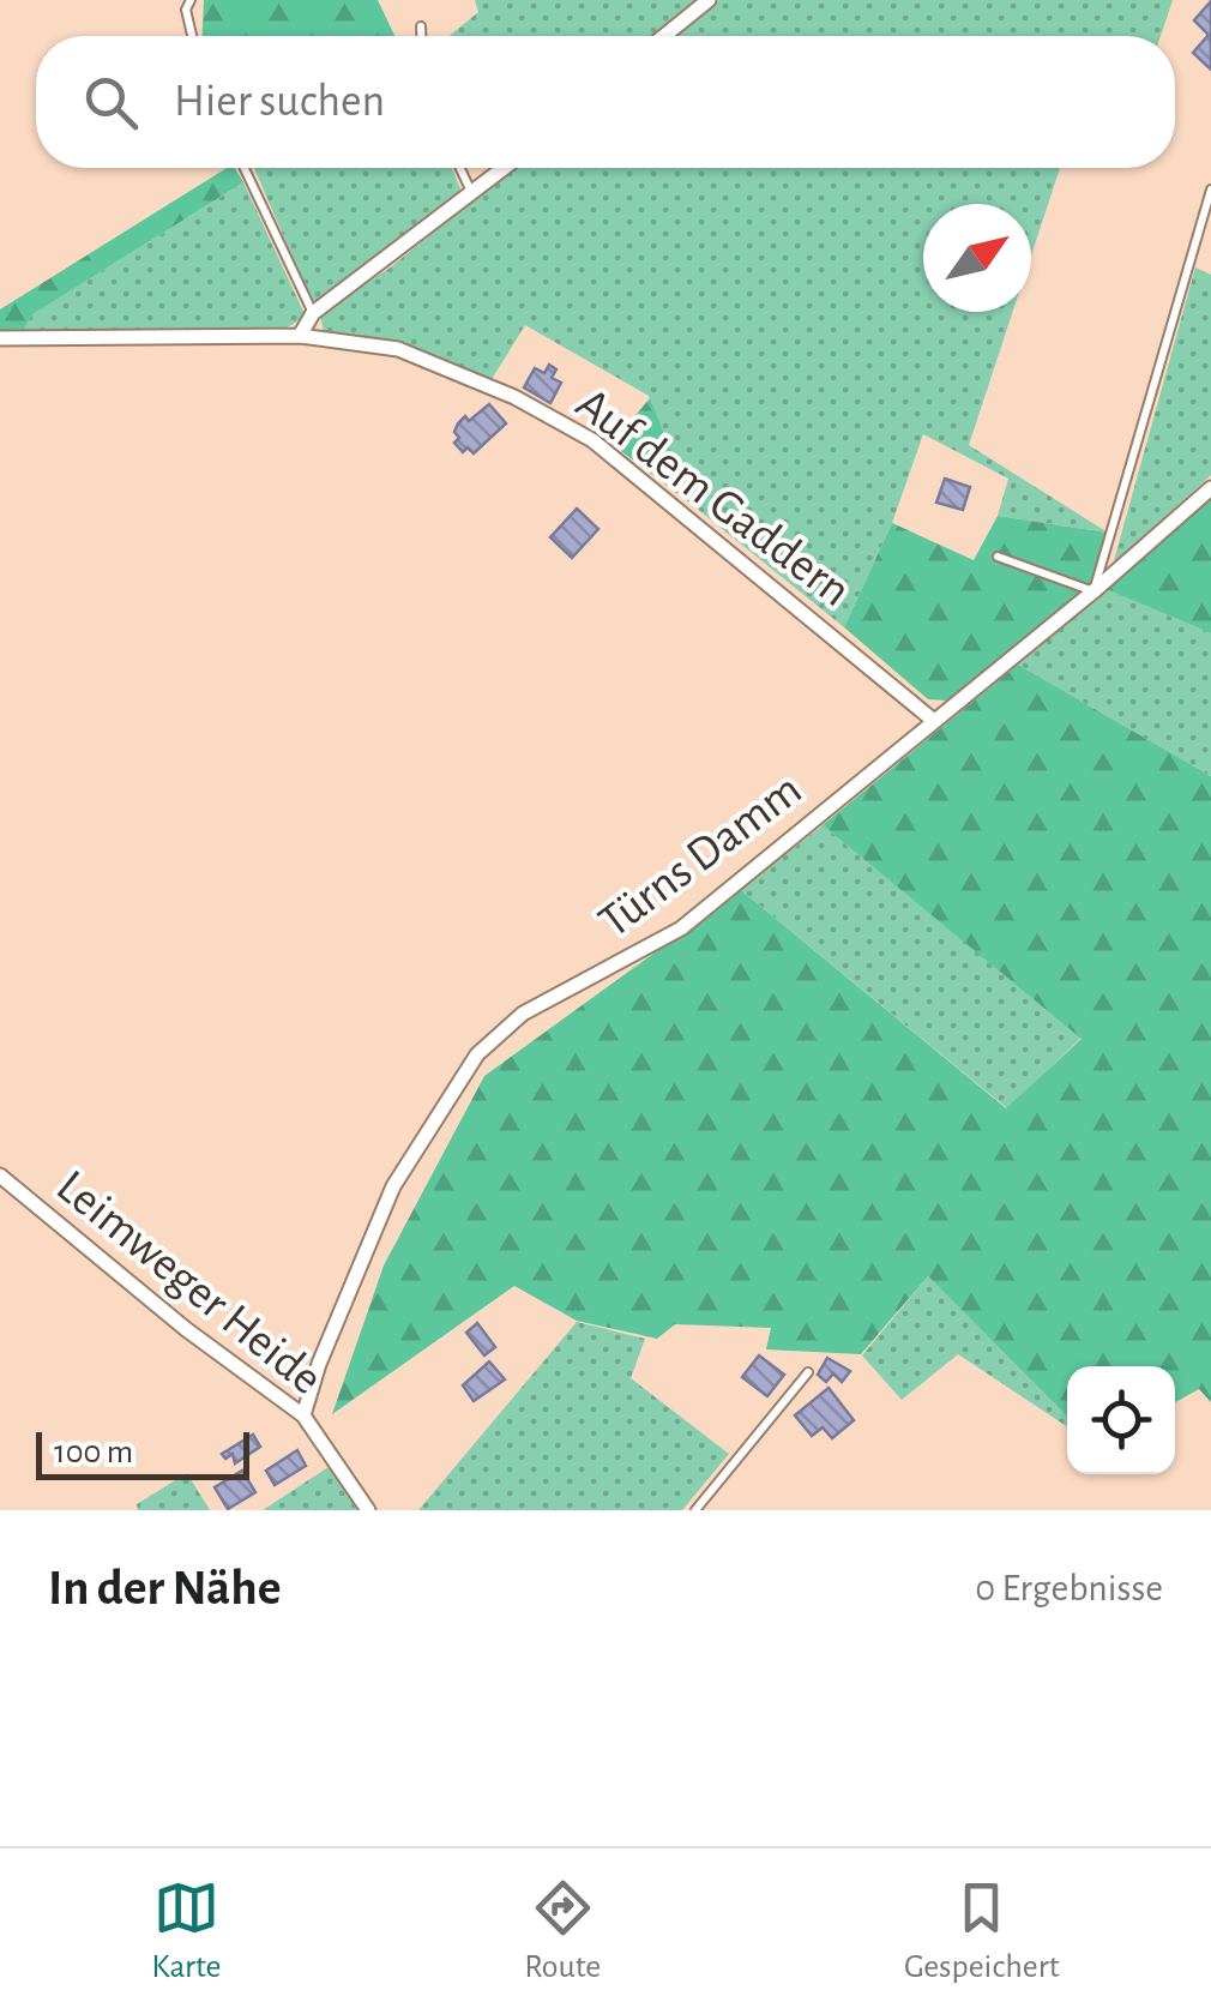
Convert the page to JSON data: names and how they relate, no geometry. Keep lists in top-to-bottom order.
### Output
{
  "streets": {
    "street": ["Auf dem Gaddern", "Türns Damm", "Leimweger Heide"]
  },
  "crossings": [
    ["Auf dem Gaddern", "Türns Damm"],
    ["Türns Damm", "Leimweger Heide"]
  ],
  "scale_bar": "100 m",
  "north": "top right",
  "page": {
    "search": "Hier suchen",
    "scale": "100 m",
    "heading": ["In der Nähe", "0 Ergebnisse"],
    "nav": ["Karte", "Route", "Gespeichert"]
  }
}
